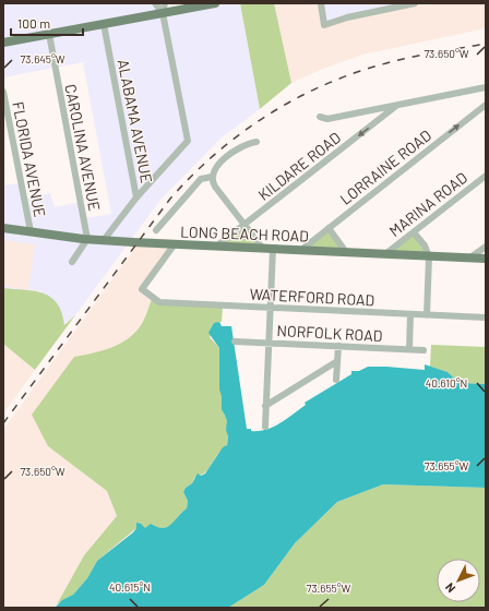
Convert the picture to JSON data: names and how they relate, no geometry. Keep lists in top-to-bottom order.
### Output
{
  "streets": {
    "main road": ["LONG BEACH ROAD"],
    "street": [
      "ALABAMA AVENUE",
      "CAROLINA AVENUE",
      "FLORIDA AVENUE",
      "KILDARE ROAD",
      "LORRAINE ROAD",
      "MARINA ROAD",
      "WATERFORD ROAD",
      "NORFOLK ROAD"
    ]
  },
  "crossings": [
    ["CAROLINA AVENUE", "LONG BEACH ROAD"],
    ["FLORIDA AVENUE", "LONG BEACH ROAD"],
    ["KILDARE ROAD", "LONG BEACH ROAD"],
    ["LORRAINE ROAD", "LONG BEACH ROAD"],
    ["MARINA ROAD", "LONG BEACH ROAD"],
    ["LONG BEACH ROAD", "WATERFORD ROAD"]
  ],
  "one_way": ["KILDARE ROAD", "LORRAINE ROAD"],
  "scale_bar": "100 m",
  "north": "bottom left",
  "coordinates": [
    "73.650°W",
    "73.645°W",
    "40.610°N",
    "73.655°W",
    "40.615°N"
  ]
}
